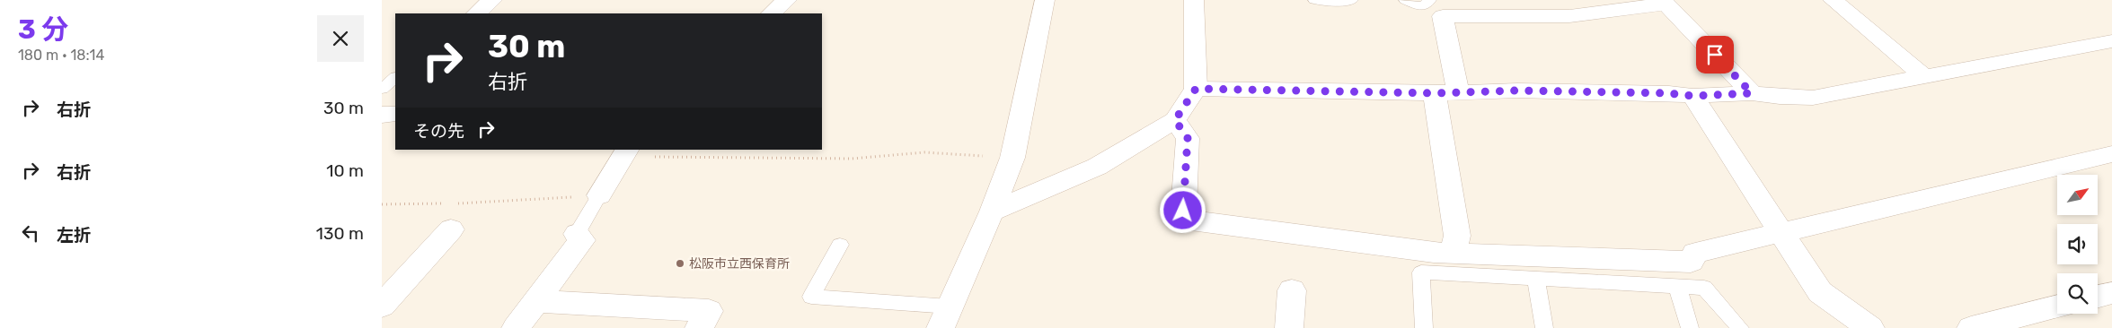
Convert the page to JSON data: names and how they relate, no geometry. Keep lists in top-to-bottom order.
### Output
{
  "places": ["松阪市立西保育所"],
  "north": "top right",
  "page": {
    "heading": ["3 分", "180 m · 18:14"],
    "turn": ["30 m", "右折"],
    "list": [
      {
        "name": "右折",
        "value": "30 m"
      },
      {
        "name": "右折",
        "value": "10 m"
      },
      {
        "name": "左折",
        "value": "130 m"
      }
    ],
    "then": "その先"
  }
}
